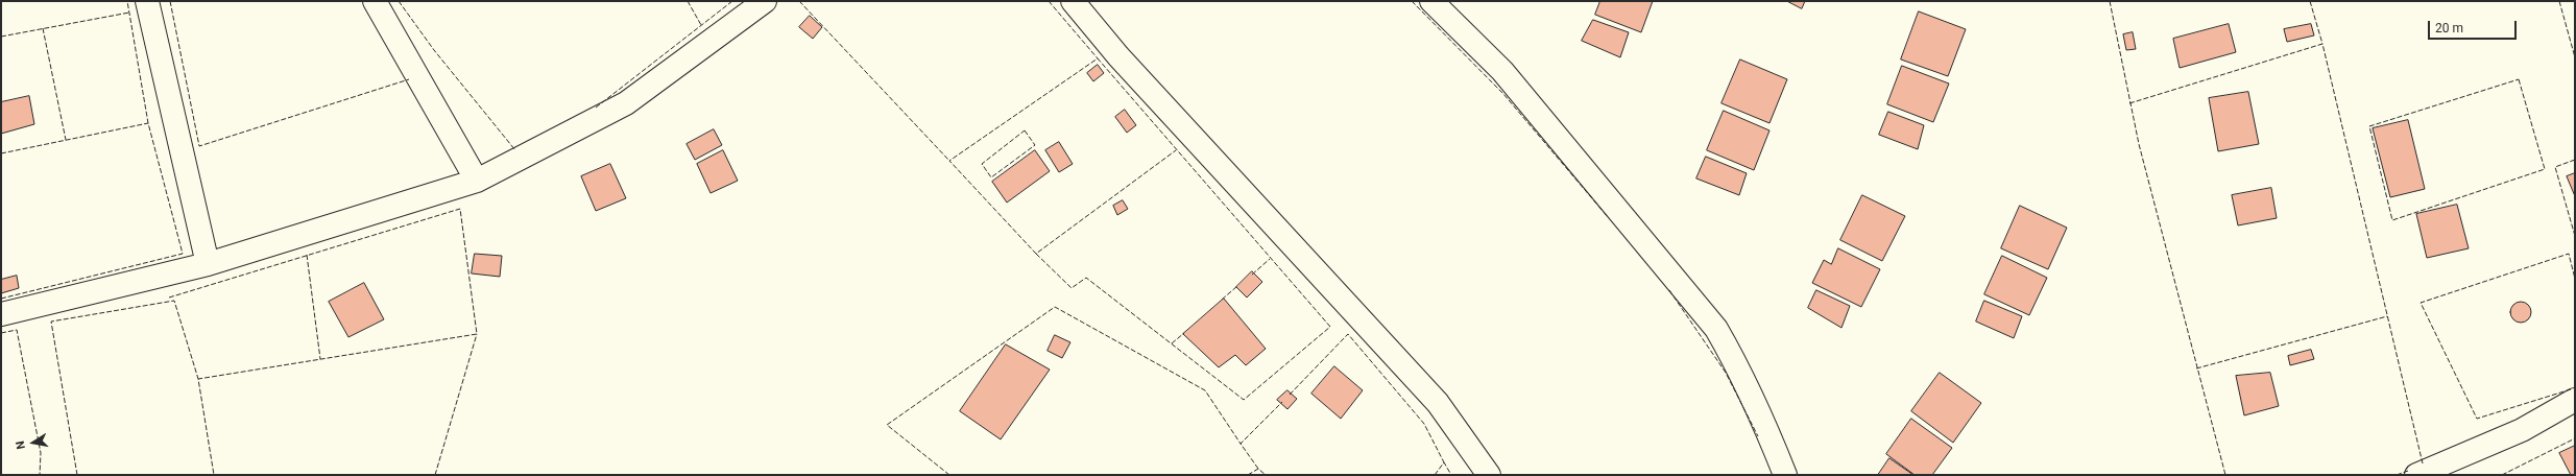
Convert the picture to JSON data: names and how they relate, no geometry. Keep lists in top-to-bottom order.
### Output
{
  "scale_bar": "20 m",
  "north": "left"
}
